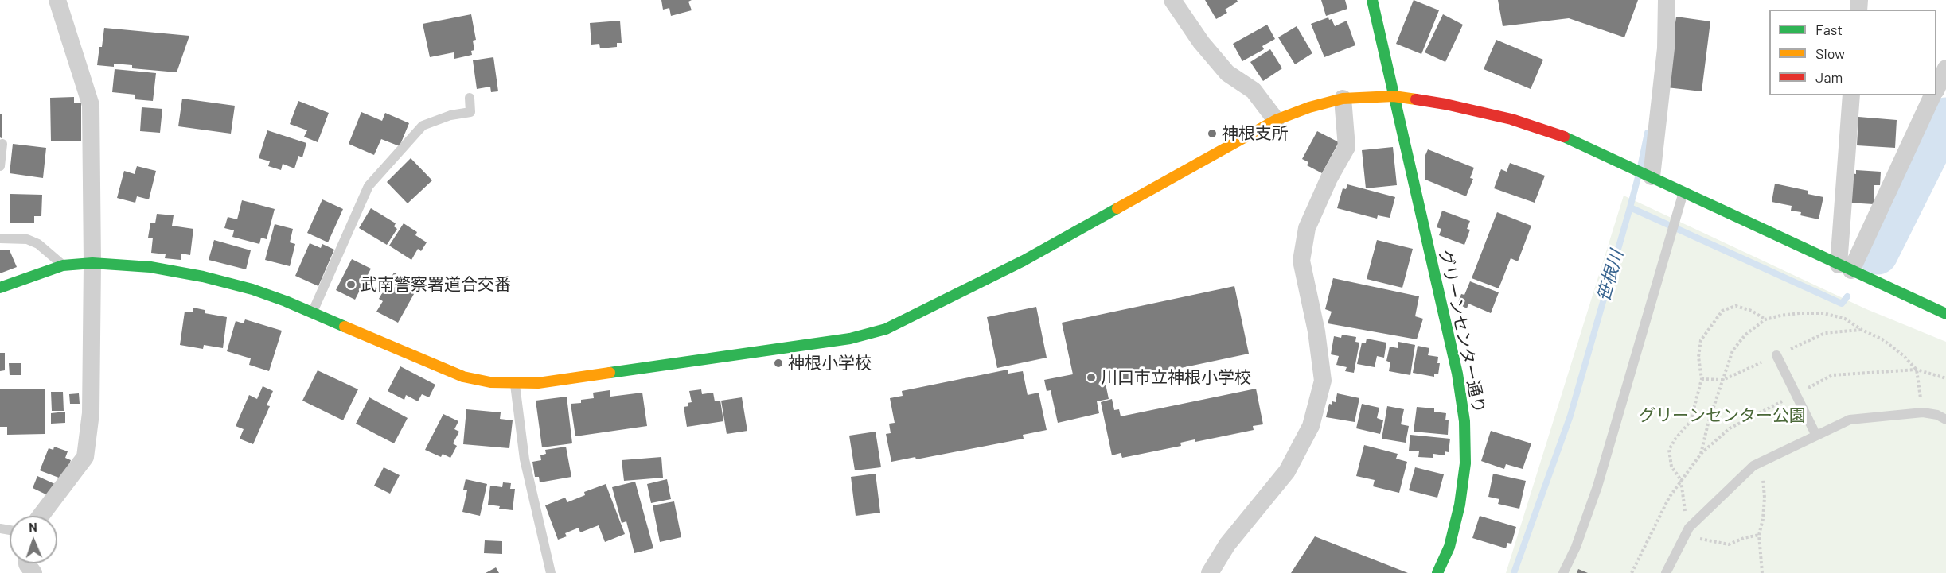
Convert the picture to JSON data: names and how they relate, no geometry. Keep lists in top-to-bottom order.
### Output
{
  "streets": {
    "street": ["グリーンセンター通り"]
  },
  "water": ["笹根川"],
  "parks": ["グリーンセンター公園"],
  "places": [
    "神根支所",
    "武南警察署道合交番",
    "神根小学校",
    "川口市立神根小学校"
  ],
  "legend": ["Fast", "Slow", "Jam"],
  "north": "top"
}
